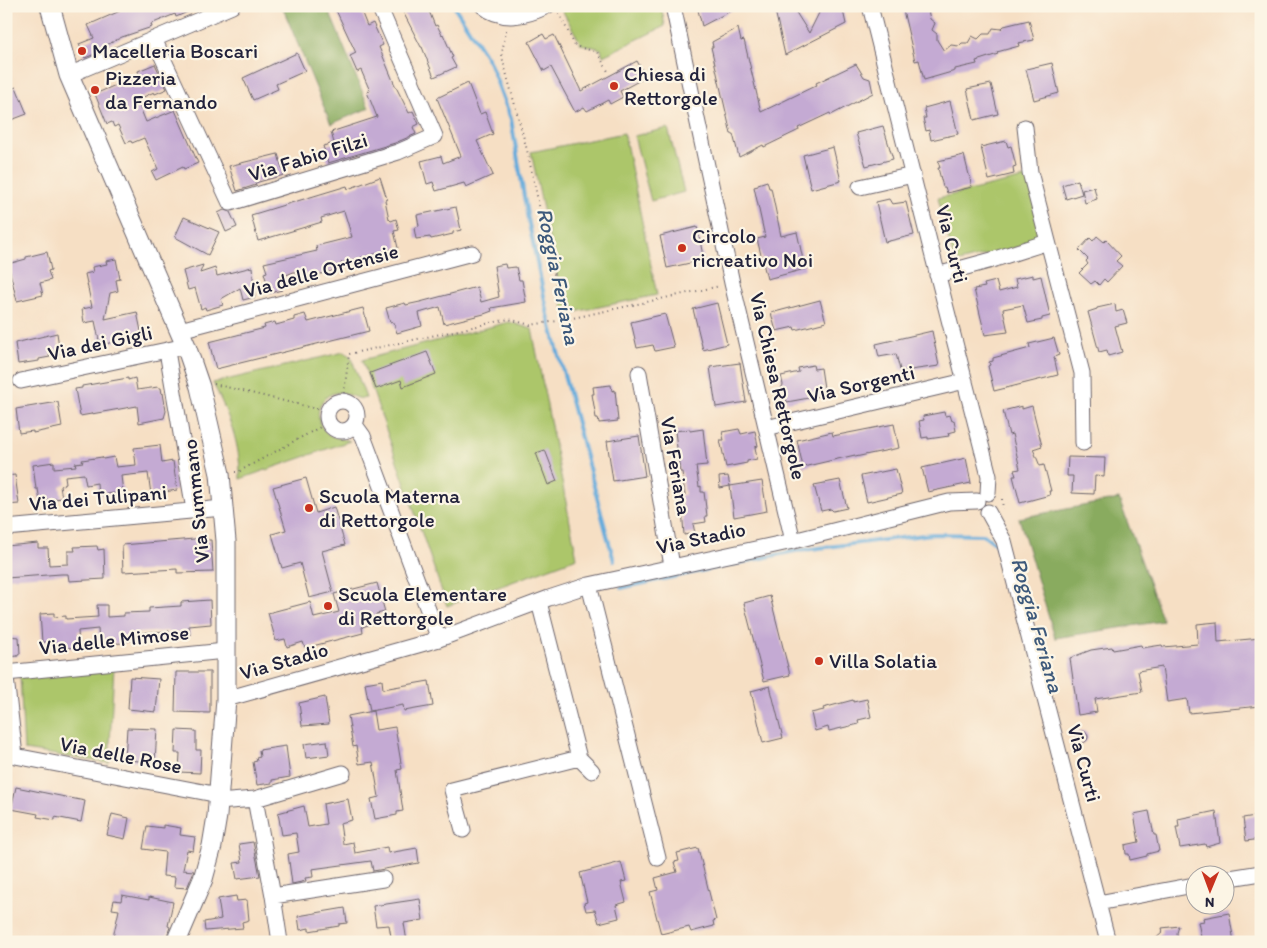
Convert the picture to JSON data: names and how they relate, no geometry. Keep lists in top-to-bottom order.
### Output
{
  "streets": {
    "main road": ["Via Summano"],
    "street": [
      "Via Fabio Filzi",
      "Via Curti",
      "Via delle Ortensie",
      "Via dei Gigli",
      "Via Sorgenti",
      "Via Chiesa Rettorgole",
      "Via Feriana",
      "Via dei Tulipani",
      "Via Stadio",
      "Via delle Mimose",
      "Via delle Rose"
    ]
  },
  "crossings": [
    ["Via Curti", "Via Sorgenti"],
    ["Via Curti", "Via Stadio"],
    ["Via delle Ortensie", "Via dei Gigli"],
    ["Via delle Ortensie", "Via Summano"],
    ["Via dei Gigli", "Via Summano"],
    ["Via Sorgenti", "Via Chiesa Rettorgole"],
    ["Via Chiesa Rettorgole", "Via Stadio"],
    ["Via Feriana", "Via Stadio"],
    ["Via dei Tulipani", "Via Summano"],
    ["Via Summano", "Via Stadio"],
    ["Via Summano", "Via delle Mimose"],
    ["Via Summano", "Via delle Rose"]
  ],
  "water": ["Roggia Feriana"],
  "places": [
    "Macelleria Boscari",
    "Chiesa di Rettorgole",
    "Pizzeria da Fernando",
    "Circolo ricreativo Noi",
    "Scuola Materna di Rettorgole",
    "Scuola Elementare di Rettorgole",
    "Villa Solatia"
  ],
  "north": "bottom"
}
